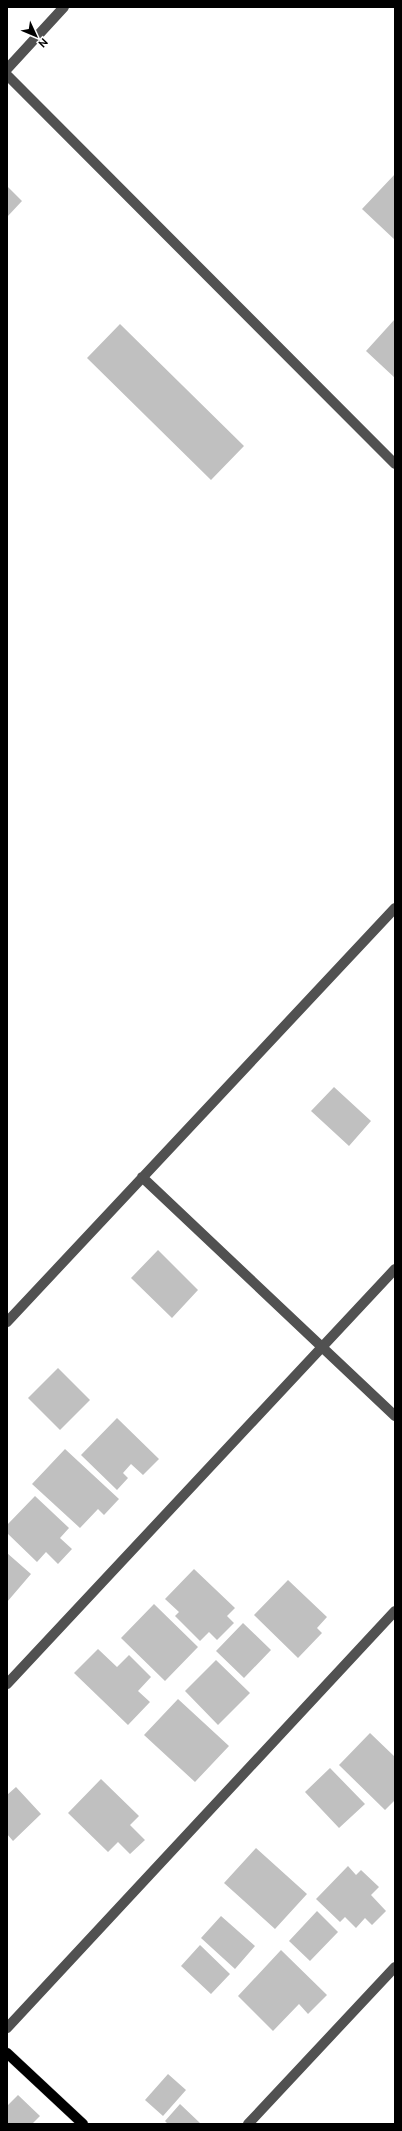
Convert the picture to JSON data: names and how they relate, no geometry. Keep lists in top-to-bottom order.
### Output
{
  "north": "bottom right"
}
